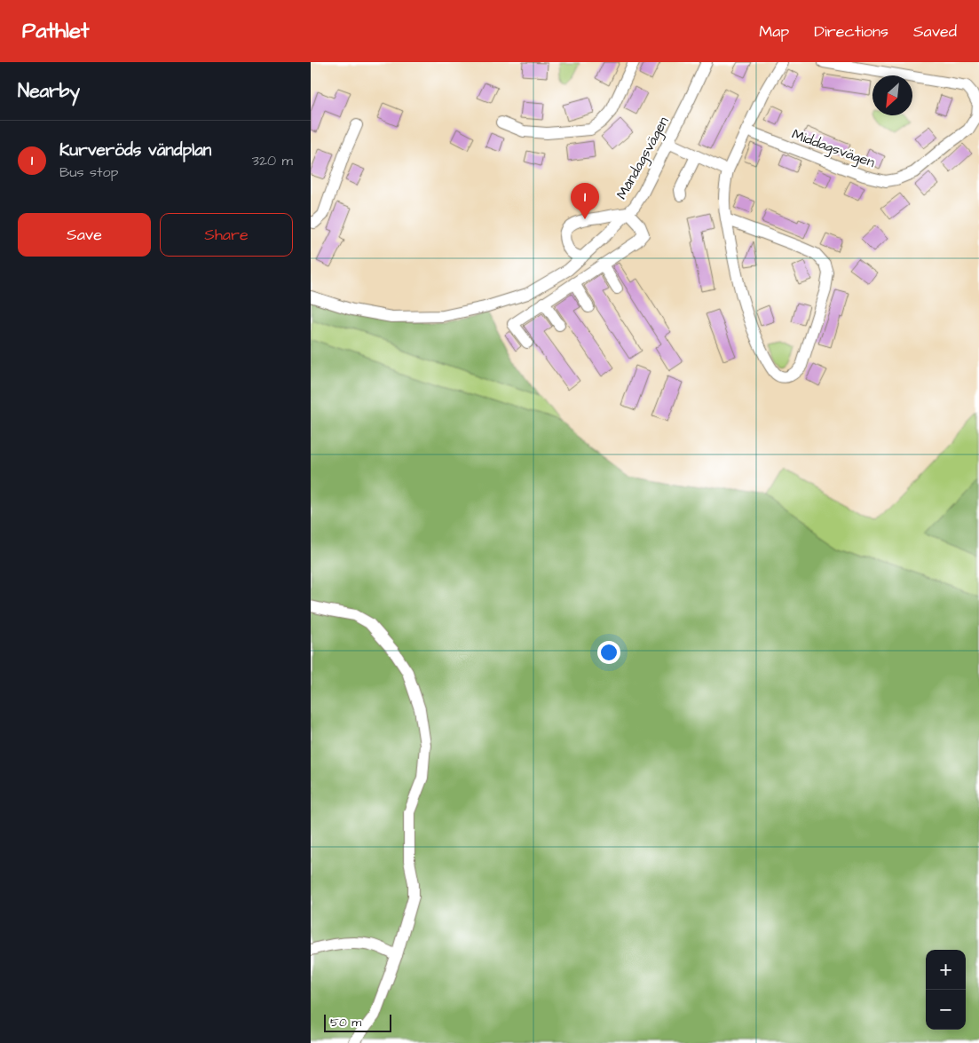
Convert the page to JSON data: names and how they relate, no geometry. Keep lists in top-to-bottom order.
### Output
{
  "streets": {
    "street": ["Middagsvägen", "Måndagsvägen"]
  },
  "scale_bar": "50 m",
  "north": "bottom left",
  "page": {
    "header": "Pathlet",
    "nav": ["Map", "Directions", "Saved"],
    "heading": "Nearby",
    "list": [
      {
        "mark": "1",
        "name": "Kurveröds vändplan",
        "note": "Bus stop",
        "value": "320 m"
      }
    ],
    "pins": "1",
    "buttons": ["Save", "Share"],
    "map_buttons": ["+", "−"],
    "scale": "50 m"
  }
}
